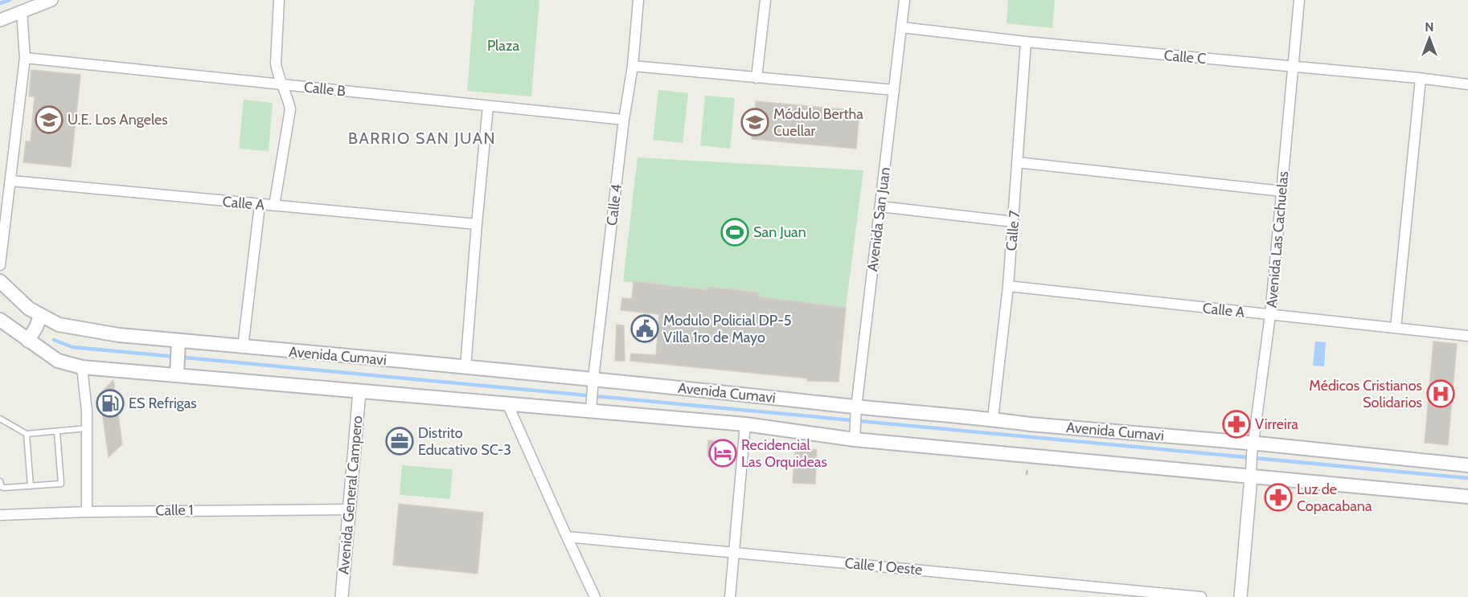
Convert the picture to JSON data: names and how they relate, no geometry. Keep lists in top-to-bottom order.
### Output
{
  "streets": {
    "main road": ["Avenida Cumavi"],
    "street": [
      "Calle C",
      "Calle B",
      "Calle A",
      "Calle 4",
      "Avenida San Juan",
      "Calle 7",
      "Avenida Las Cachuelas",
      "Avenida General Campero",
      "Calle 1",
      "Calle 1 Oeste"
    ]
  },
  "crossings": [
    ["Calle C", "Avenida San Juan"],
    ["Calle C", "Calle 7"],
    ["Calle C", "Avenida Las Cachuelas"],
    ["Calle B", "Calle 4"],
    ["Calle A", "Calle 7"],
    ["Calle A", "Avenida Las Cachuelas"],
    ["Calle 4", "Avenida Cumavi"],
    ["Avenida San Juan", "Avenida Cumavi"],
    ["Calle 7", "Avenida Cumavi"],
    ["Avenida Las Cachuelas", "Avenida Cumavi"],
    ["Avenida Cumavi", "Avenida General Campero"],
    ["Avenida General Campero", "Calle 1"]
  ],
  "districts": ["BARRIO SAN JUAN"],
  "parks": ["Plaza"],
  "places": {
    "school or university": ["U.E. Los Angeles", "Módulo Bertha Cuellar"],
    "sports": ["San Juan"],
    "public building": ["Modulo Policial DP-5 Villa 1ro de Mayo"],
    "hospital": ["Médicos Cristianos Solidarios"],
    "fuel station": ["ES Refrigas"],
    "pharmacy": ["Virreira", "Luz de Copacabana"],
    "office": ["Distrito Educativo SC-3"],
    "hotel": ["Recidencial Las Orquideas"]
  },
  "north": "top"
}
